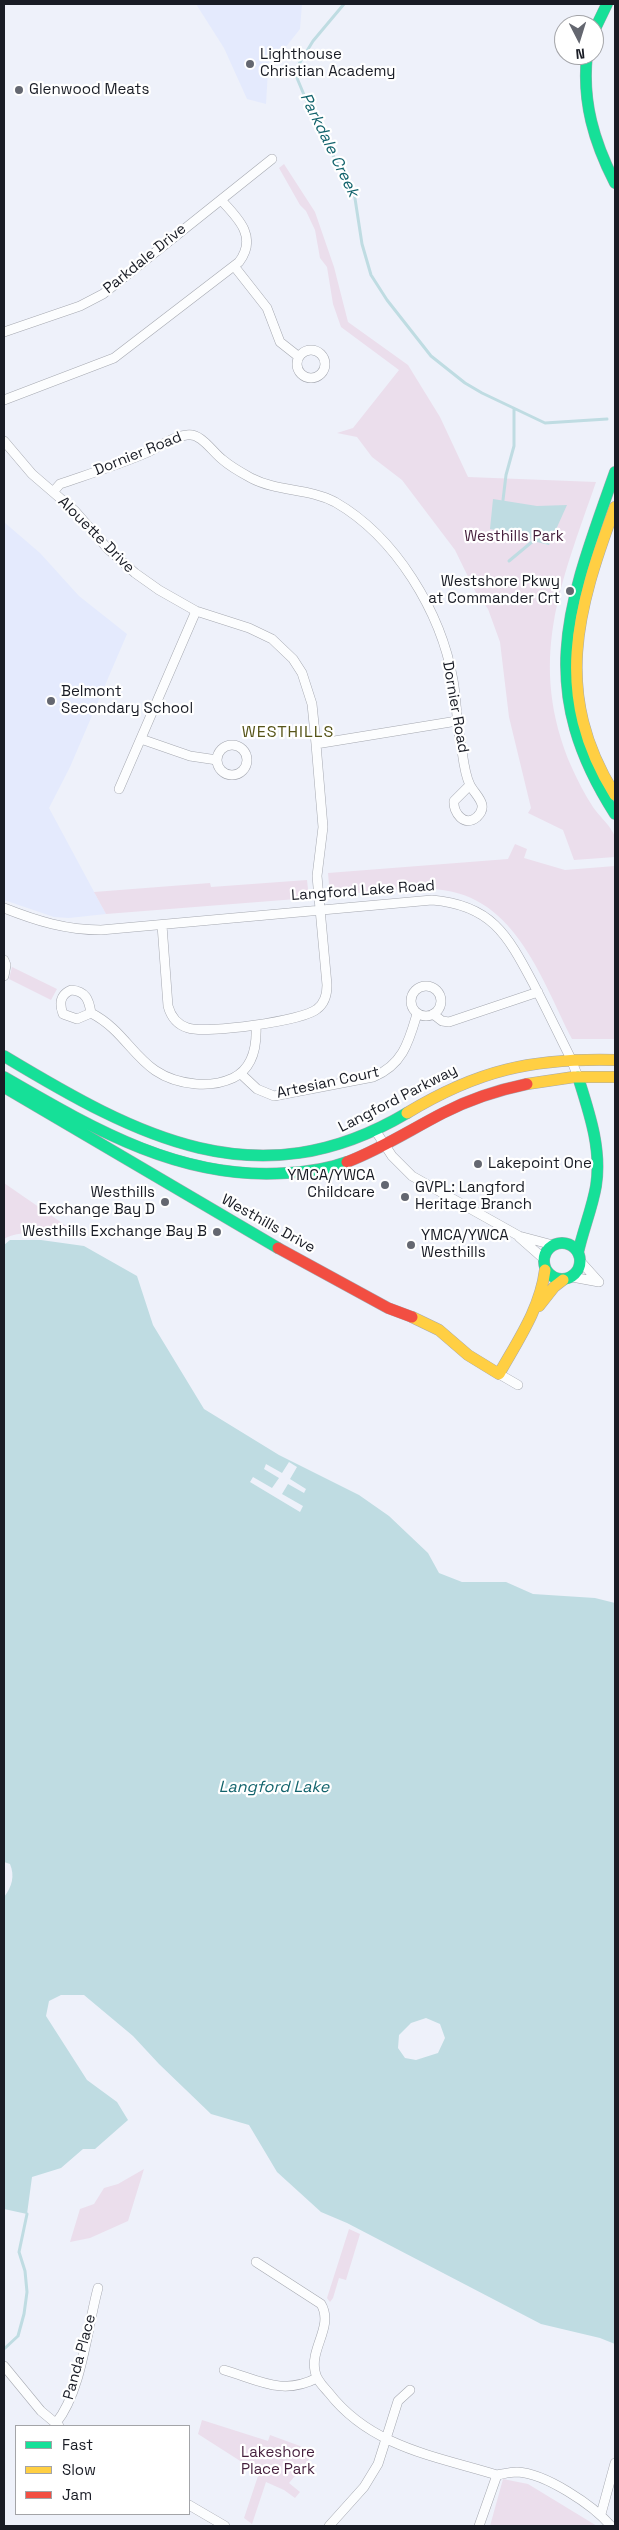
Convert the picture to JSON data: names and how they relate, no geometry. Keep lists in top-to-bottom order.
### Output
{
  "streets": {
    "main road": ["Langford Lake Road", "Langford Parkway", "Westhills Drive"],
    "street": [
      "Parkdale Drive",
      "Dornier Road",
      "Alouette Drive",
      "Artesian Court",
      "Panda Place"
    ]
  },
  "crossings": [
    ["Dornier Road", "Alouette Drive"],
    ["Alouette Drive", "Langford Lake Road"],
    ["Langford Lake Road", "Langford Parkway"]
  ],
  "districts": ["WESTHILLS"],
  "water": ["Parkdale Creek", "Langford Lake"],
  "parks": ["Westhills Park", "Lakeshore Place Park"],
  "places": [
    "Lighthouse Christian Academy",
    "Glenwood Meats",
    "Westshore Pkwy at Commander Crt",
    "Belmont Secondary School",
    "Lakepoint One",
    "YMCA/YWCA Childcare",
    "GVPL: Langford Heritage Branch",
    "Westhills Exchange Bay D",
    "Westhills Exchange Bay B",
    "YMCA/YWCA Westhills"
  ],
  "legend": ["Fast", "Slow", "Jam"],
  "north": "bottom"
}
